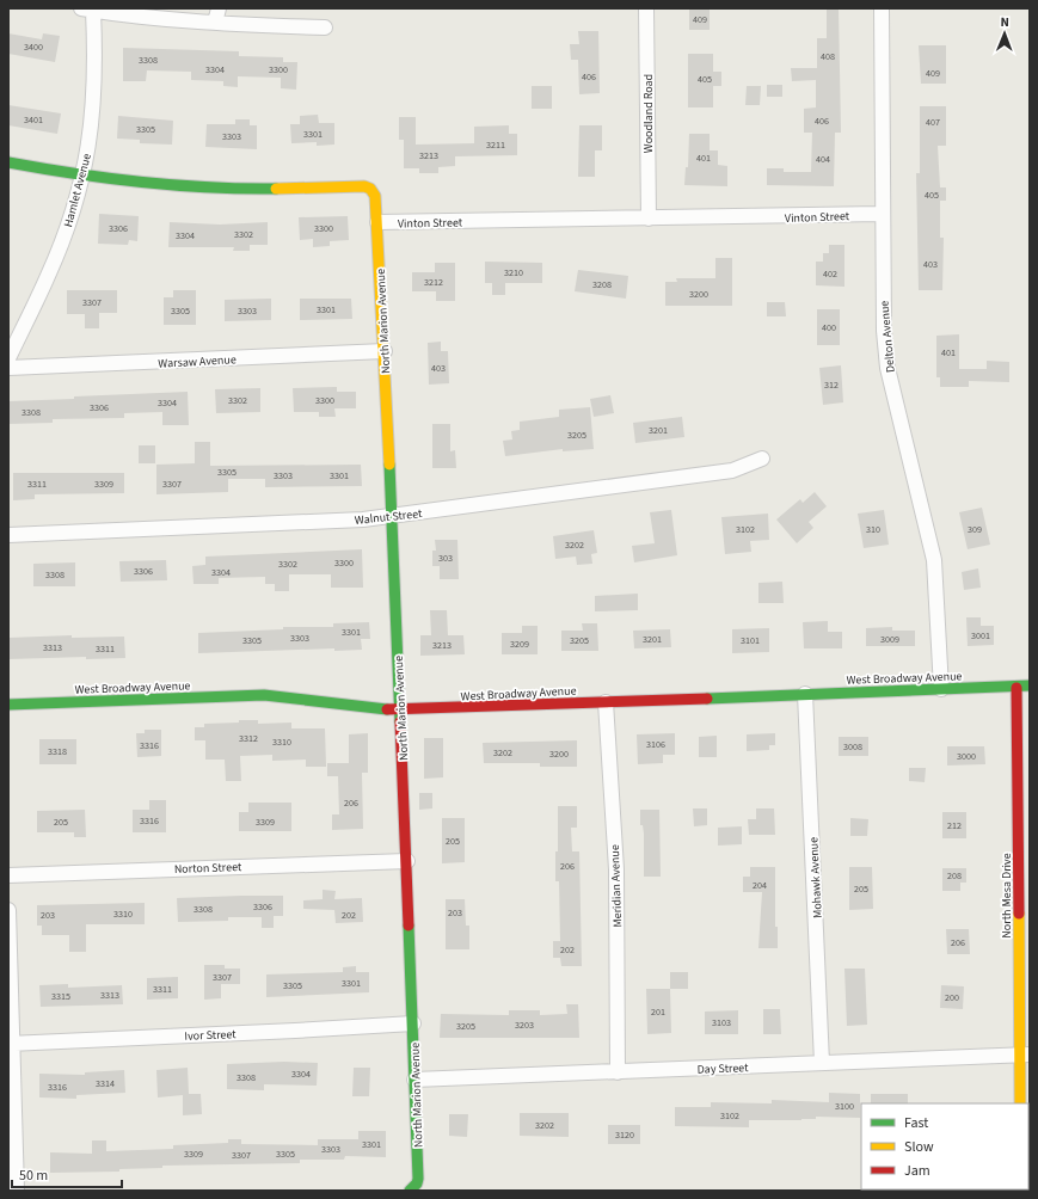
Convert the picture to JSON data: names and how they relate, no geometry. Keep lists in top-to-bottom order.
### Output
{
  "streets": {
    "street": [
      "Woodland Road",
      "Hamlet Avenue",
      "Vinton Street",
      "North Marion Avenue",
      "Delton Avenue",
      "Warsaw Avenue",
      "Walnut Street",
      "West Broadway Avenue",
      "Norton Street",
      "Mohawk Avenue",
      "Meridian Avenue",
      "North Mesa Drive",
      "Ivor Street",
      "Day Street"
    ]
  },
  "crossings": [
    ["Woodland Road", "Vinton Street"],
    ["Vinton Street", "North Marion Avenue"],
    ["Vinton Street", "Delton Avenue"],
    ["North Marion Avenue", "Warsaw Avenue"],
    ["North Marion Avenue", "Walnut Street"],
    ["North Marion Avenue", "West Broadway Avenue"],
    ["North Marion Avenue", "Norton Street"],
    ["North Marion Avenue", "Ivor Street"],
    ["North Marion Avenue", "Day Street"],
    ["Delton Avenue", "West Broadway Avenue"],
    ["West Broadway Avenue", "Mohawk Avenue"],
    ["West Broadway Avenue", "Meridian Avenue"],
    ["West Broadway Avenue", "North Mesa Drive"],
    ["Mohawk Avenue", "Day Street"],
    ["Meridian Avenue", "Day Street"],
    ["North Mesa Drive", "Day Street"]
  ],
  "house_numbers": [
    "409",
    "3400",
    "408",
    "3308",
    "3304",
    "3300",
    "409",
    "406",
    "405",
    "3401",
    "406",
    "407",
    "3305",
    "3301",
    "3303",
    "3211",
    "3213",
    "401",
    "404",
    "405",
    "3306",
    "3300",
    "3302",
    "3304",
    "403",
    "3210",
    "402",
    "3212",
    "3208",
    "3200",
    "3307",
    "3301",
    "3305",
    "3303",
    "400",
    "401",
    "403",
    "312",
    "3302",
    "3300",
    "3304",
    "3306",
    "3308",
    "3201",
    "3205",
    "3305",
    "3303",
    "3301",
    "3311",
    "3309",
    "3307",
    "3102",
    "310",
    "309",
    "3202",
    "303",
    "3300",
    "3302",
    "3306",
    "3304",
    "3308",
    "3301",
    "3001",
    "3303",
    "3201",
    "3009",
    "3305",
    "3205",
    "3101",
    "3209",
    "3213",
    "3313",
    "3311",
    "3312",
    "3310",
    "3106",
    "3316",
    "3008",
    "3318",
    "3202",
    "3200",
    "3000",
    "206",
    "3316",
    "205",
    "3309",
    "212",
    "205",
    "206",
    "208",
    "204",
    "205",
    "3306",
    "3308",
    "203",
    "3310",
    "203",
    "202",
    "206",
    "202",
    "3307",
    "3301",
    "3305",
    "3311",
    "3313",
    "3315",
    "200",
    "201",
    "3103",
    "3203",
    "3205",
    "3304",
    "3308",
    "3314",
    "3316",
    "3100",
    "3102",
    "3202",
    "3120",
    "3301",
    "3303",
    "3309",
    "3305",
    "3307"
  ],
  "legend": ["Fast", "Slow", "Jam"],
  "scale_bar": "50 m",
  "north": "top"
}
